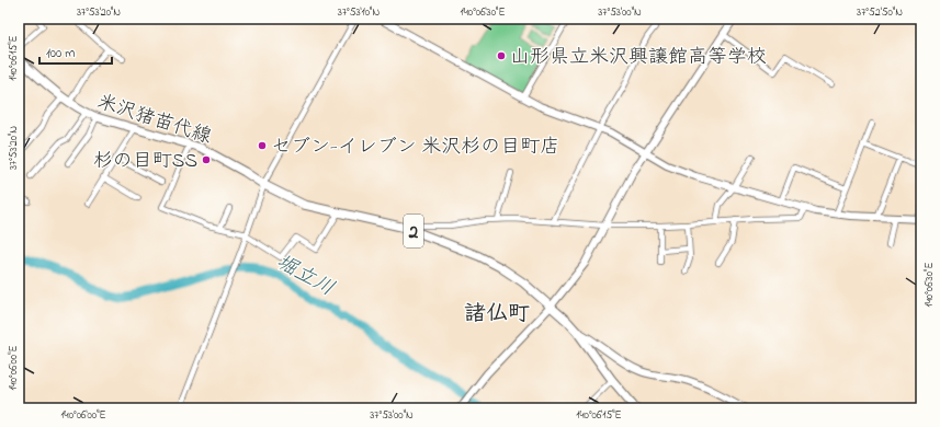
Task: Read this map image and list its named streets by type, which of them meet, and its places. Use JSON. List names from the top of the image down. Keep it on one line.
{"streets":{"main road":["米沢猪苗代線","2"]},"districts":["諸仏町"],"water":["堀立川"],"places":["山形県立米沢興譲館高等学校","セブン-イレブン 米沢杉の目町店","杉の目町SS"],"scale_bar":"100 m","coordinates":["37°53'20\"N","37°53'10\"N","140°06'30\"E","37°53'00\"N","37°52'50\"N","140°06'15\"E","140°06'00\"E"]}
